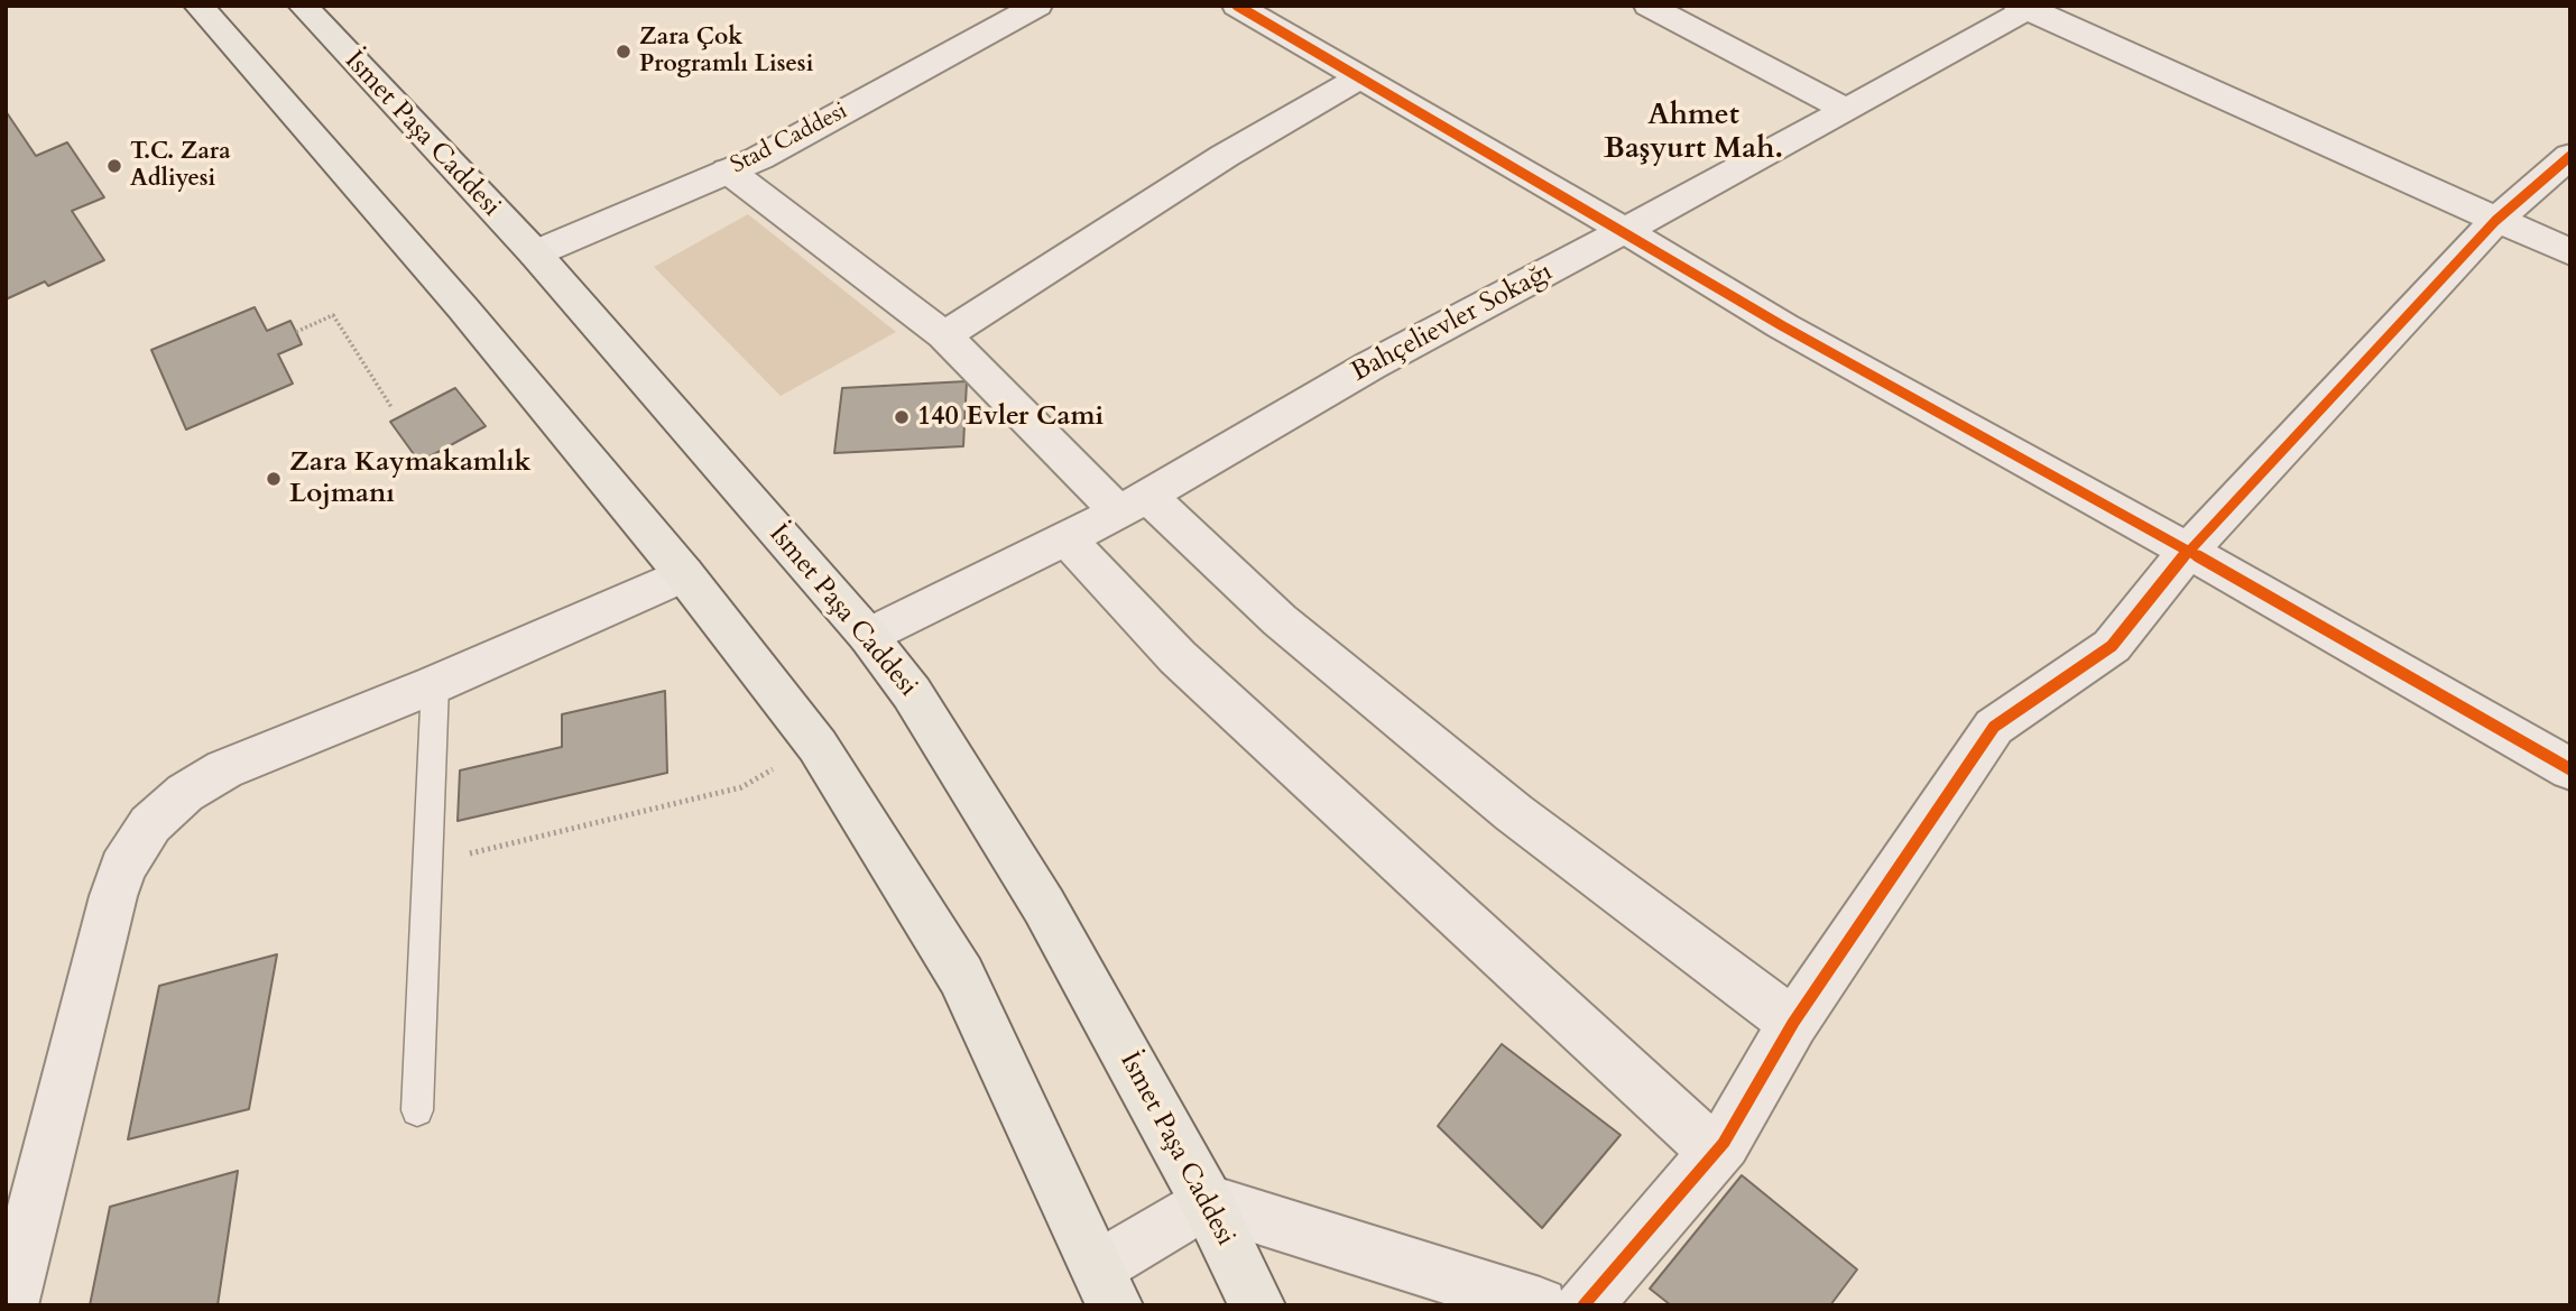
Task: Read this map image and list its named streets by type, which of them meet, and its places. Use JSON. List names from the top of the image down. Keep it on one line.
{"streets":{"highway":["İsmet Paşa Caddesi"],"street":["Stad Caddesi","Bahçelievler Sokağı"]},"crossings":[["İsmet Paşa Caddesi","Stad Caddesi"],["İsmet Paşa Caddesi","Bahçelievler Sokağı"]],"districts":["Ahmet Başyurt Mah."],"places":["Zara Çok Programlı Lisesi","T.C. Zara Adliyesi","140 Evler Cami","Zara Kaymakamlık Lojmanı"]}
